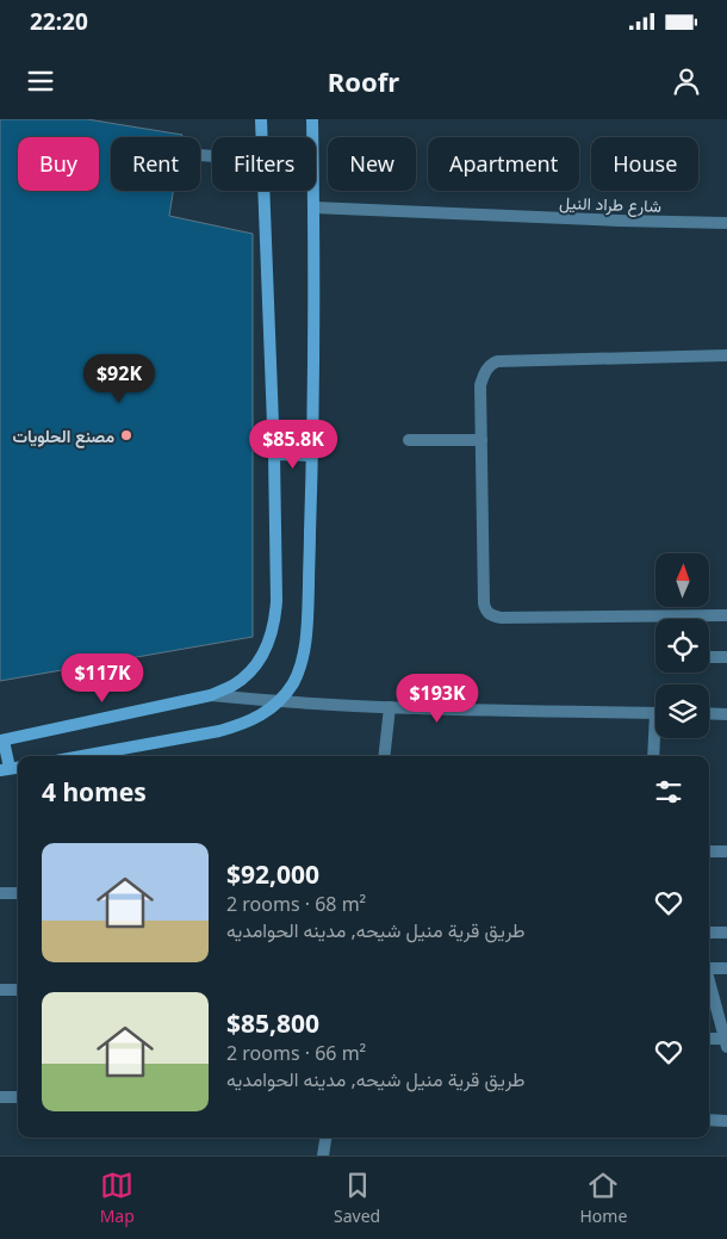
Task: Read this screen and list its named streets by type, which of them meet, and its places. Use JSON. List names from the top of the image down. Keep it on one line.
{"streets":{"street":["شارع طراد النيل"]},"places":["مصنع الحلويات"],"north":"top","page":{"status":"22:20","header":"Roofr","chip":["Buy","Rent","Filters","New","Apartment","House"],"price":["$92K","$85.8K","$117K","$193K"],"heading":"4 homes","list":[{"name":"$92,000","note":"2 rooms · 68 m² · طريق قرية منيل شيحه, مدينه الحوامديه"},{"name":"$85,800","note":"2 rooms · 66 m² · طريق قرية منيل شيحه, مدينه الحوامديه"}],"tabs":["Map","Saved","Home"]}}
